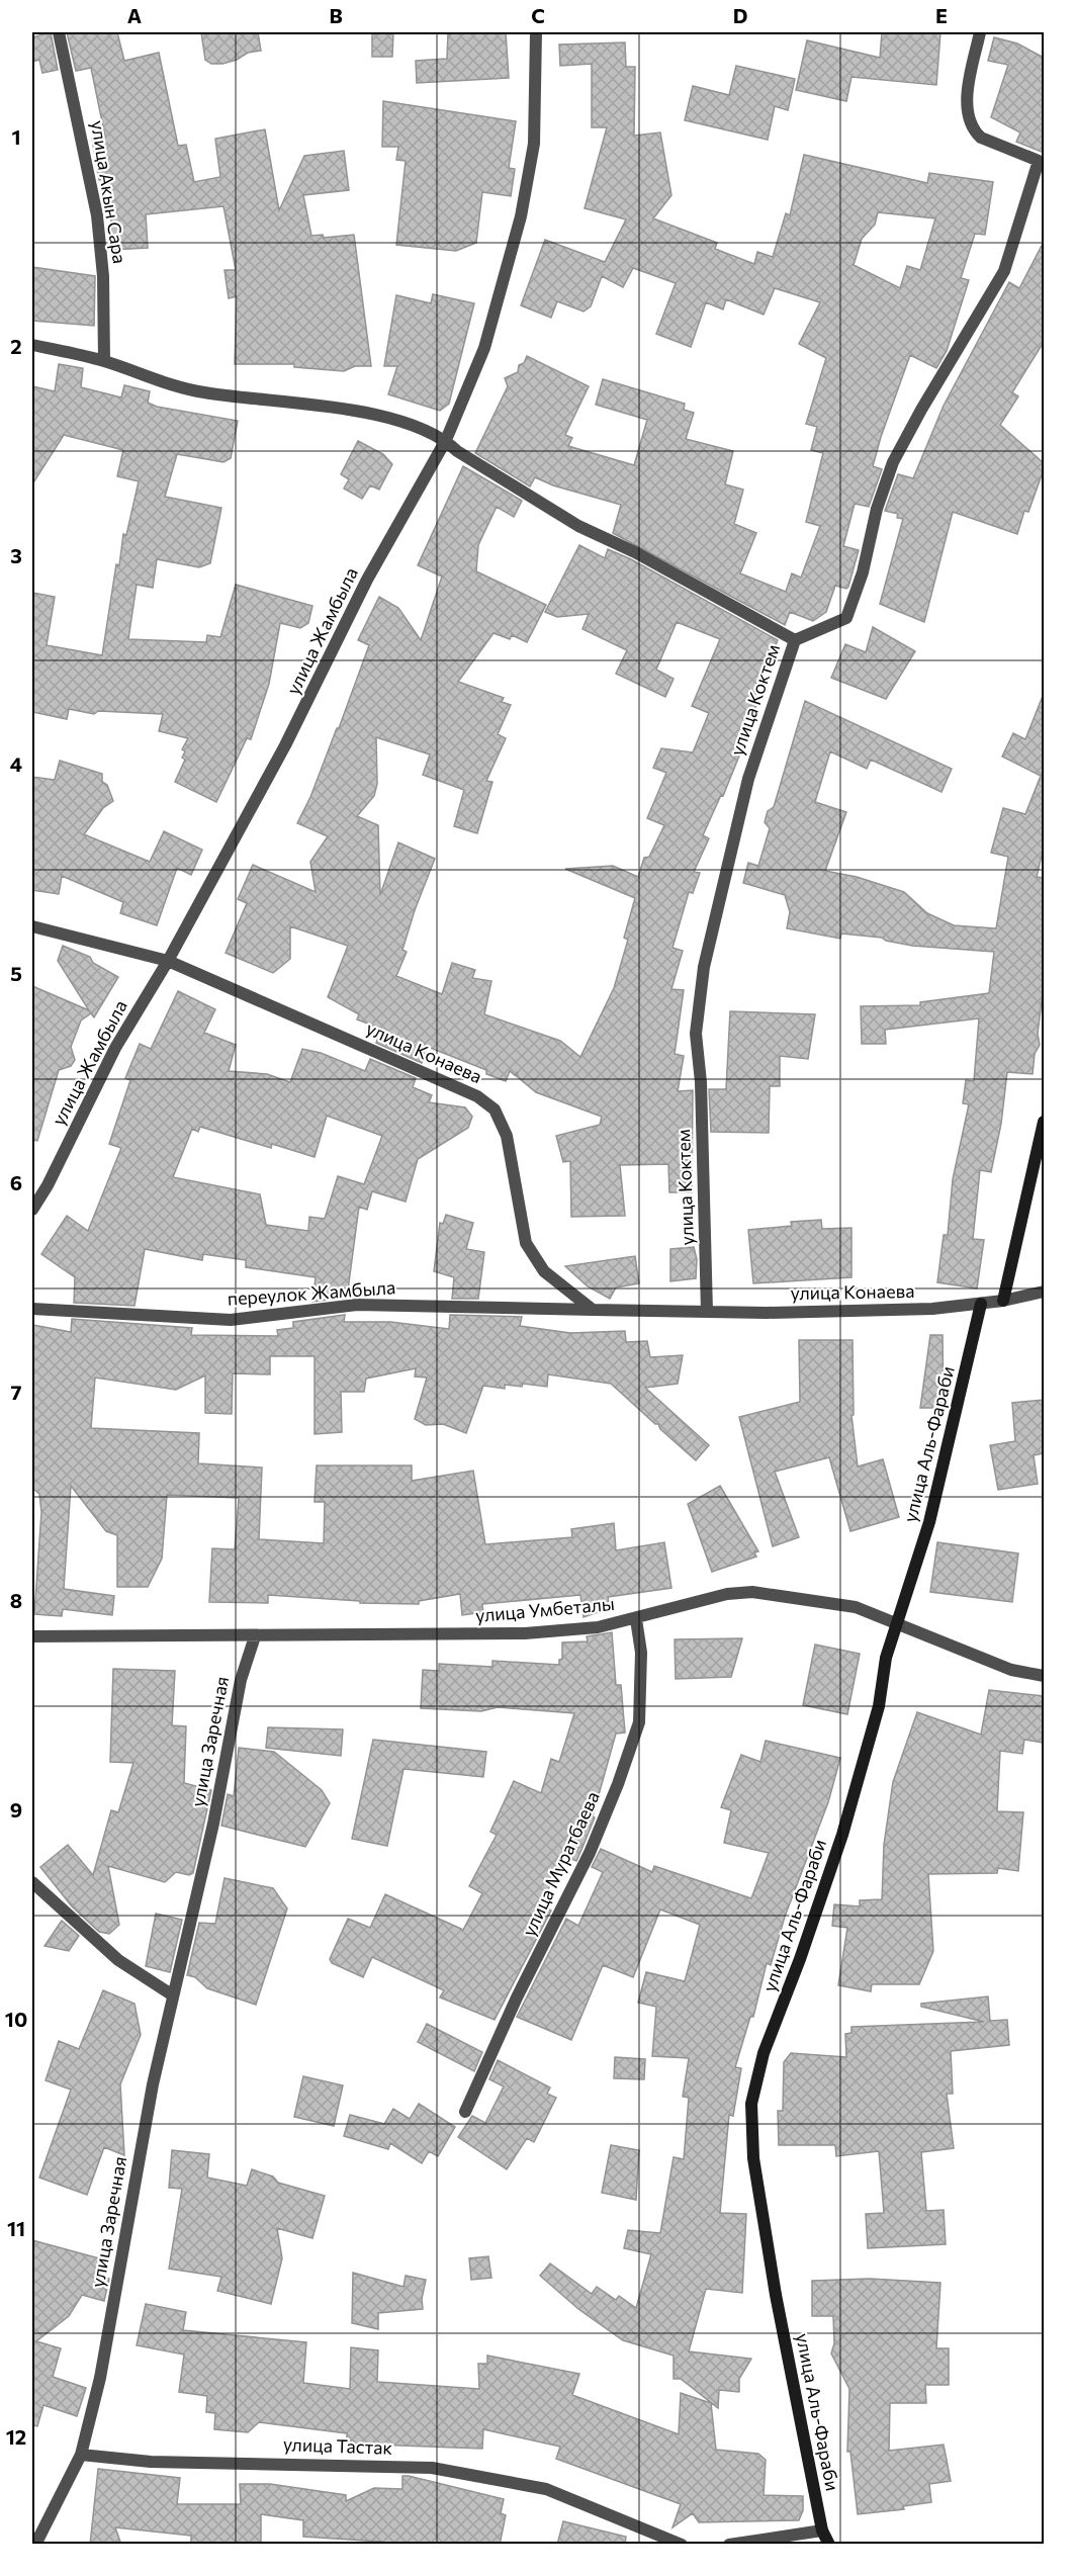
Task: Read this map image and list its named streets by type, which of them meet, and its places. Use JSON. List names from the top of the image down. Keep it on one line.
{"streets":{"street":["улица Акын Сара","улица Жамбыла","улица Коктем","улица Конаева","переулок Жамбыла","улица Аль-Фараби","улица Умбеталы","улица Заречная","улица Муратбаева","улица Тастак"]},"crossings":[["улица Жамбыла","улица Конаева"],["улица Коктем","улица Конаева"],["улица Конаева","переулок Жамбыла"],["улица Конаева","улица Аль-Фараби"],["улица Аль-Фараби","улица Умбеталы"],["улица Умбеталы","улица Заречная"],["улица Умбеталы","улица Муратбаева"],["улица Заречная","улица Тастак"]],"grid":{"columns":["A","B","C","D","E"],"rows":["1","2","3","4","5","6","7","8","9","10","11","12"]}}
